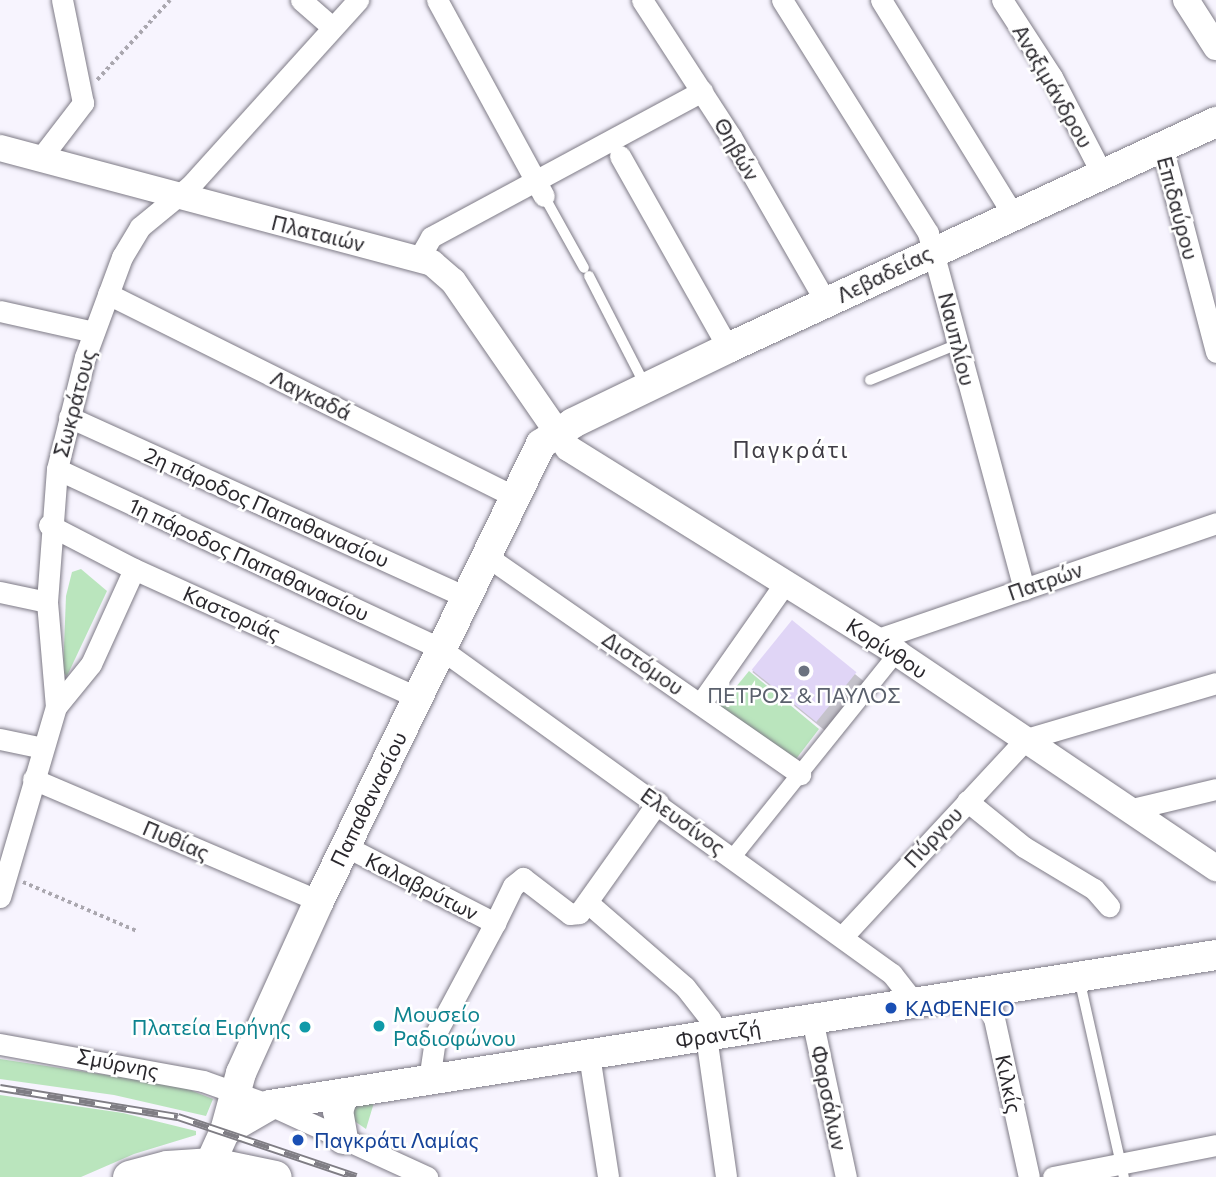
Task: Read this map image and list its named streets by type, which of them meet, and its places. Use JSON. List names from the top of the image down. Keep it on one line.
{"streets":{"main road":["Λεβαδείας","Παπαθανασίου","Φραντζή"],"street":["Αναξιμάνδρου","Θηβών","Επιδαύρου","Πλαταιών","Ναυπλίου","Λαγκαδά","Σωκράτους","2η πάροδος Παπαθανασίου","1η πάροδος Παπαθανασίου","Πατρών","Καστοριάς","Κορίνθου","Διστόμου","Ελευσίνος","Πύργου","Πυθίας","Καλαβρύτων","Σμύρνης","Κιλκίς","Φαρσάλων"]},"crossings":[["Αναξιμάνδρου","Λεβαδείας"],["Θηβών","Λεβαδείας"],["Επιδαύρου","Λεβαδείας"],["Πλαταιών","Λεβαδείας"],["Πλαταιών","Σωκράτους"],["Πλαταιών","Κορίνθου"],["Πλαταιών","Παπαθανασίου"],["Λεβαδείας","Ναυπλίου"],["Λεβαδείας","Κορίνθου"],["Λεβαδείας","Παπαθανασίου"],["Ναυπλίου","Πατρών"],["Λαγκαδά","Σωκράτους"],["Λαγκαδά","Παπαθανασίου"],["Σωκράτους","2η πάροδος Παπαθανασίου"],["Σωκράτους","1η πάροδος Παπαθανασίου"],["Σωκράτους","Καστοριάς"],["Σωκράτους","Πυθίας"],["2η πάροδος Παπαθανασίου","Παπαθανασίου"],["1η πάροδος Παπαθανασίου","Παπαθανασίου"],["1η πάροδος Παπαθανασίου","Ελευσίνος"],["Πατρών","Κορίνθου"],["Καστοριάς","Παπαθανασίου"],["Κορίνθου","Παπαθανασίου"],["Κορίνθου","Πύργου"],["Διστόμου","Παπαθανασίου"],["Παπαθανασίου","Ελευσίνος"],["Παπαθανασίου","Πυθίας"],["Παπαθανασίου","Καλαβρύτων"],["Παπαθανασίου","Φραντζή"],["Παπαθανασίου","Σμύρνης"],["Ελευσίνος","Πύργου"],["Ελευσίνος","Φραντζή"],["Καλαβρύτων","Φραντζή"],["Φραντζή","Σμύρνης"],["Φραντζή","Κιλκίς"],["Φραντζή","Φαρσάλων"]],"districts":["Παγκράτι"],"places":["ΠΕΤΡΟΣ & ΠΑΥΛΟΣ","ΚΑΦΕΝΕΙΟ","Μουσείο Ραδιοφώνου","Πλατεία Ειρήνης","Παγκράτι Λαμίας"]}
